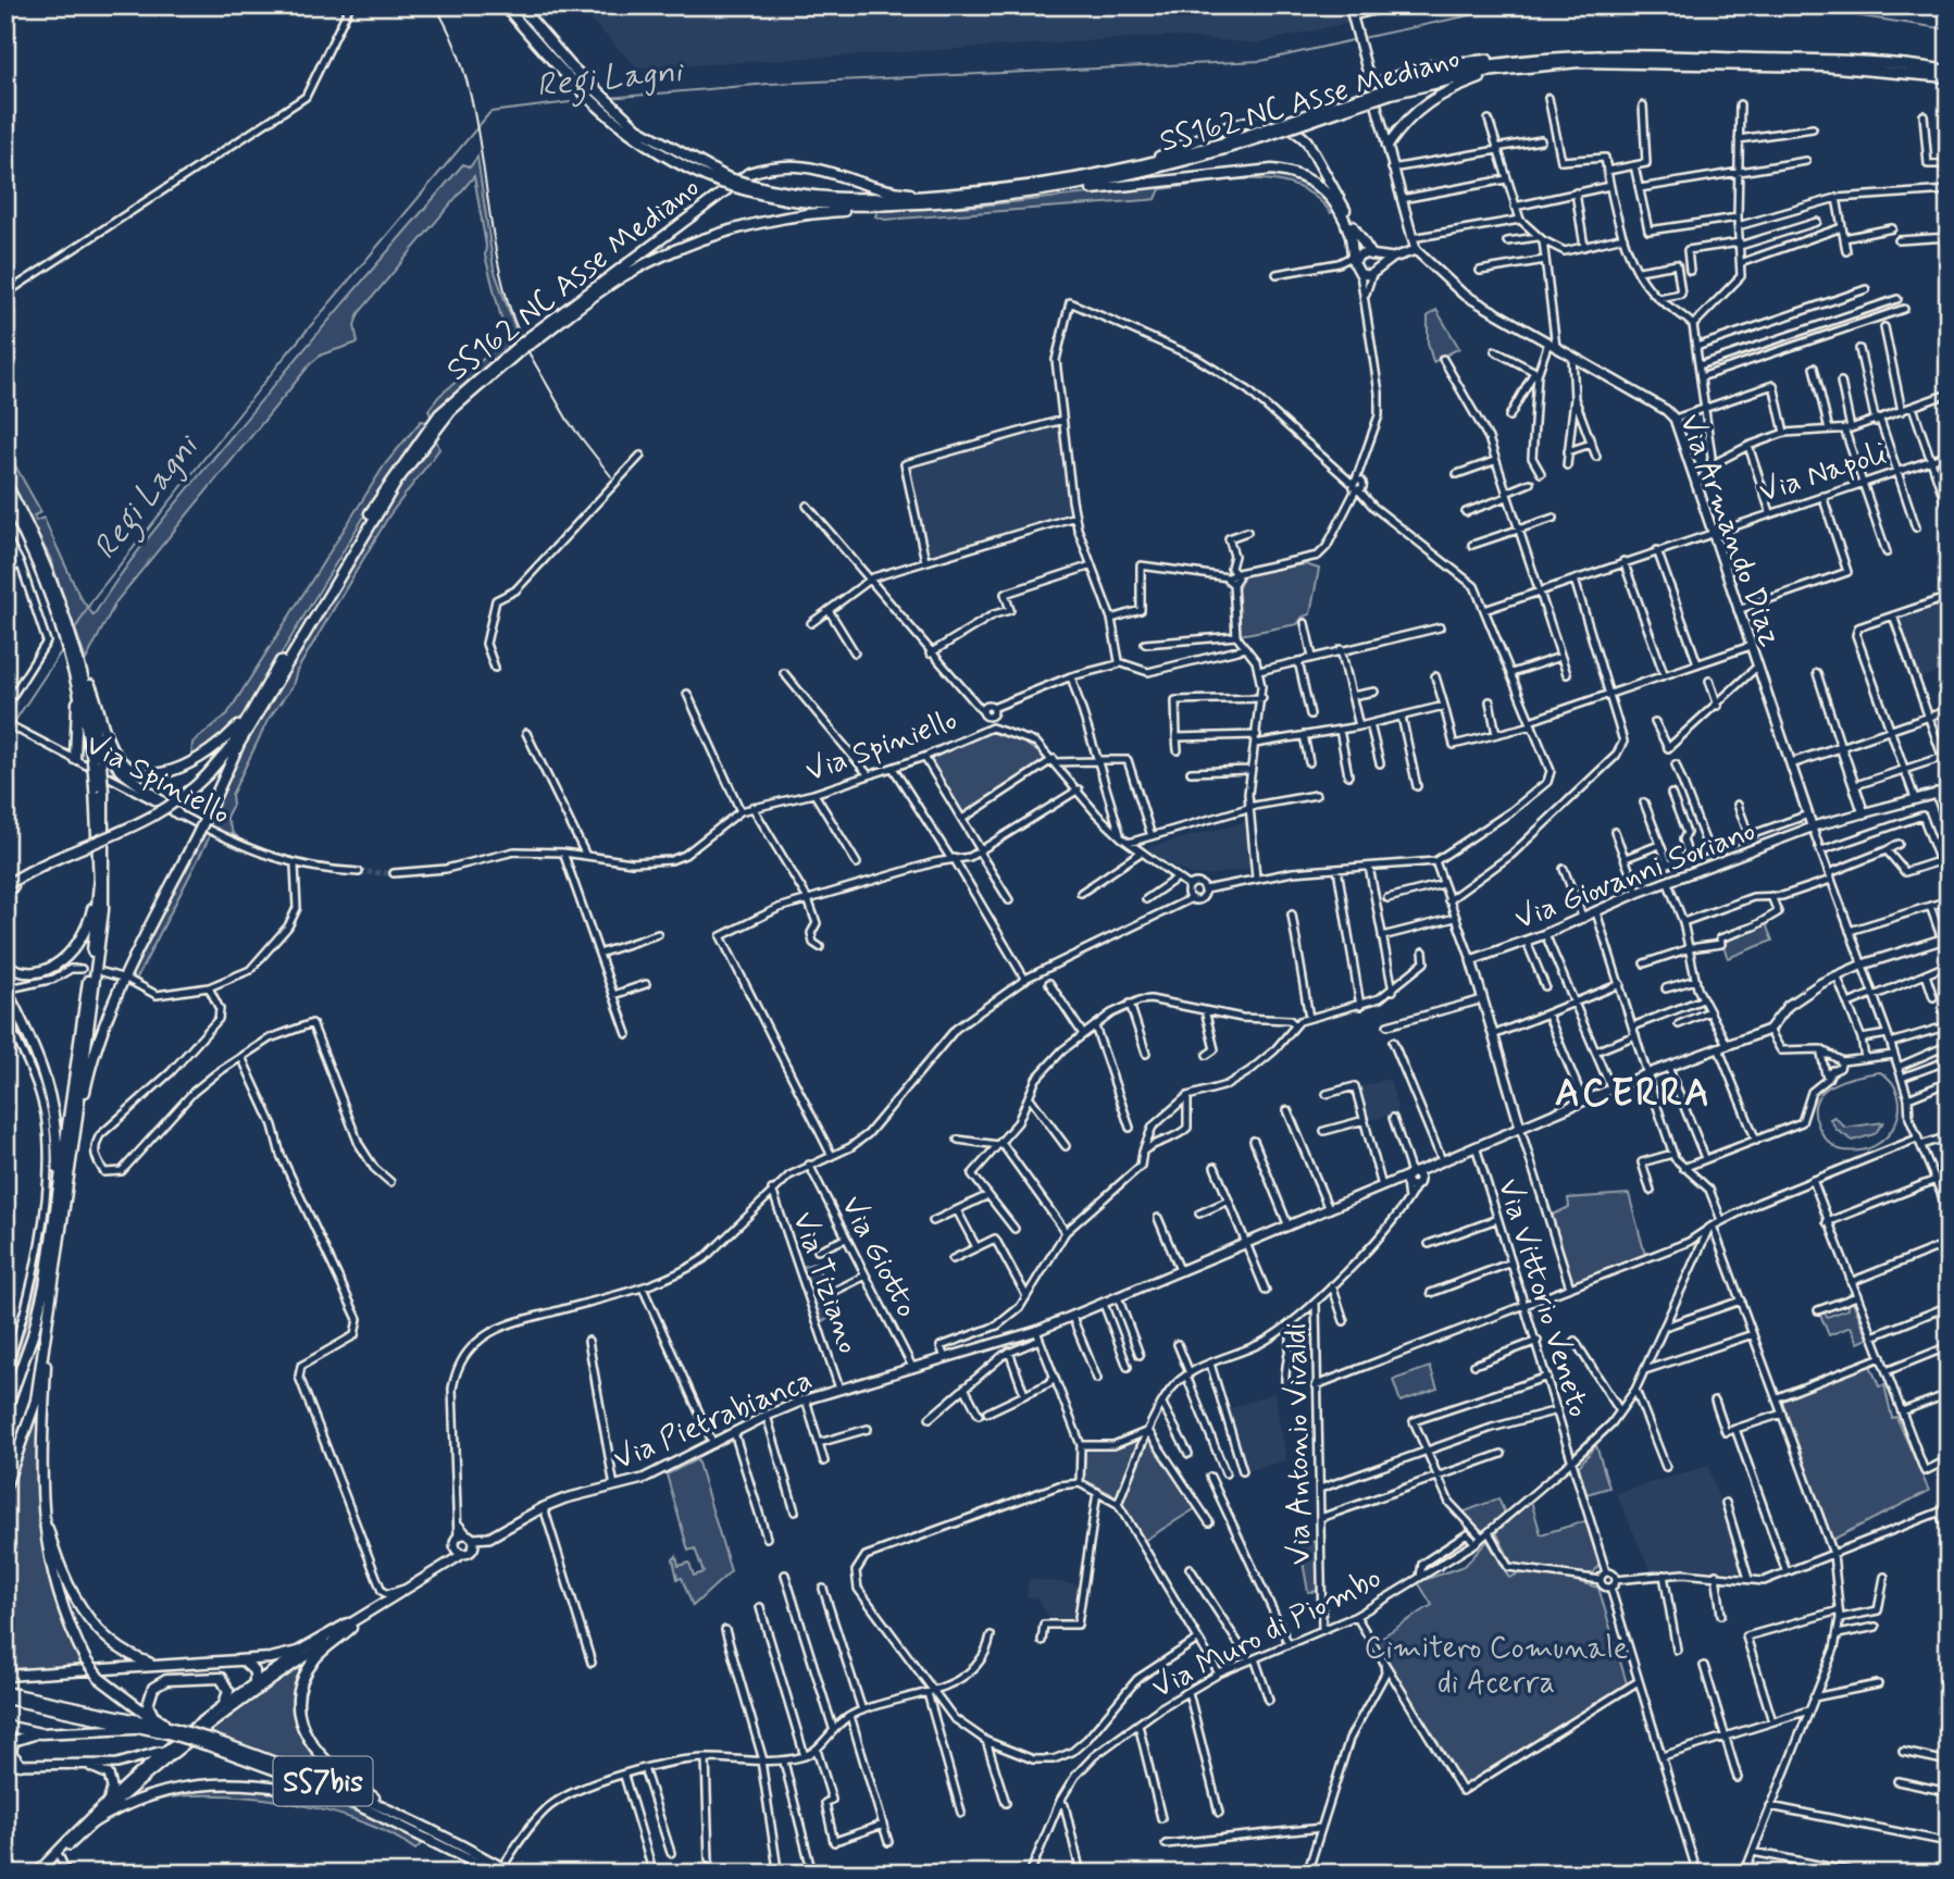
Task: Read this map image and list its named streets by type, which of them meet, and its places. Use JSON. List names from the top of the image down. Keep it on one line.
{"streets":{"highway":["SS162 NC Asse Mediano","SS7bis"],"main road":["Via Armando Diaz","Via Giovanni Soriano","Via Pietrabianca"],"street":["Via Napoli","Via Spiniello","Via Giotto","Via Tiziano","Via Vittorio Veneto","Via Antonio Vivaldi","Via Muro di Piombo"]},"crossings":[["Via Napoli","Via Armando Diaz"],["Via Armando Diaz","Via Giovanni Soriano"],["Via Spiniello","Via Giotto"],["Via Spiniello","Via Tiziano"],["Via Spiniello","Via Pietrabianca"],["Via Giotto","Via Pietrabianca"],["Via Tiziano","Via Pietrabianca"],["Via Vittorio Veneto","Via Muro di Piombo"],["Via Antonio Vivaldi","Via Muro di Piombo"]],"districts":["ACERRA"],"water":["Regi Lagni"],"parks":["Cimitero Comunale di Acerra"]}
